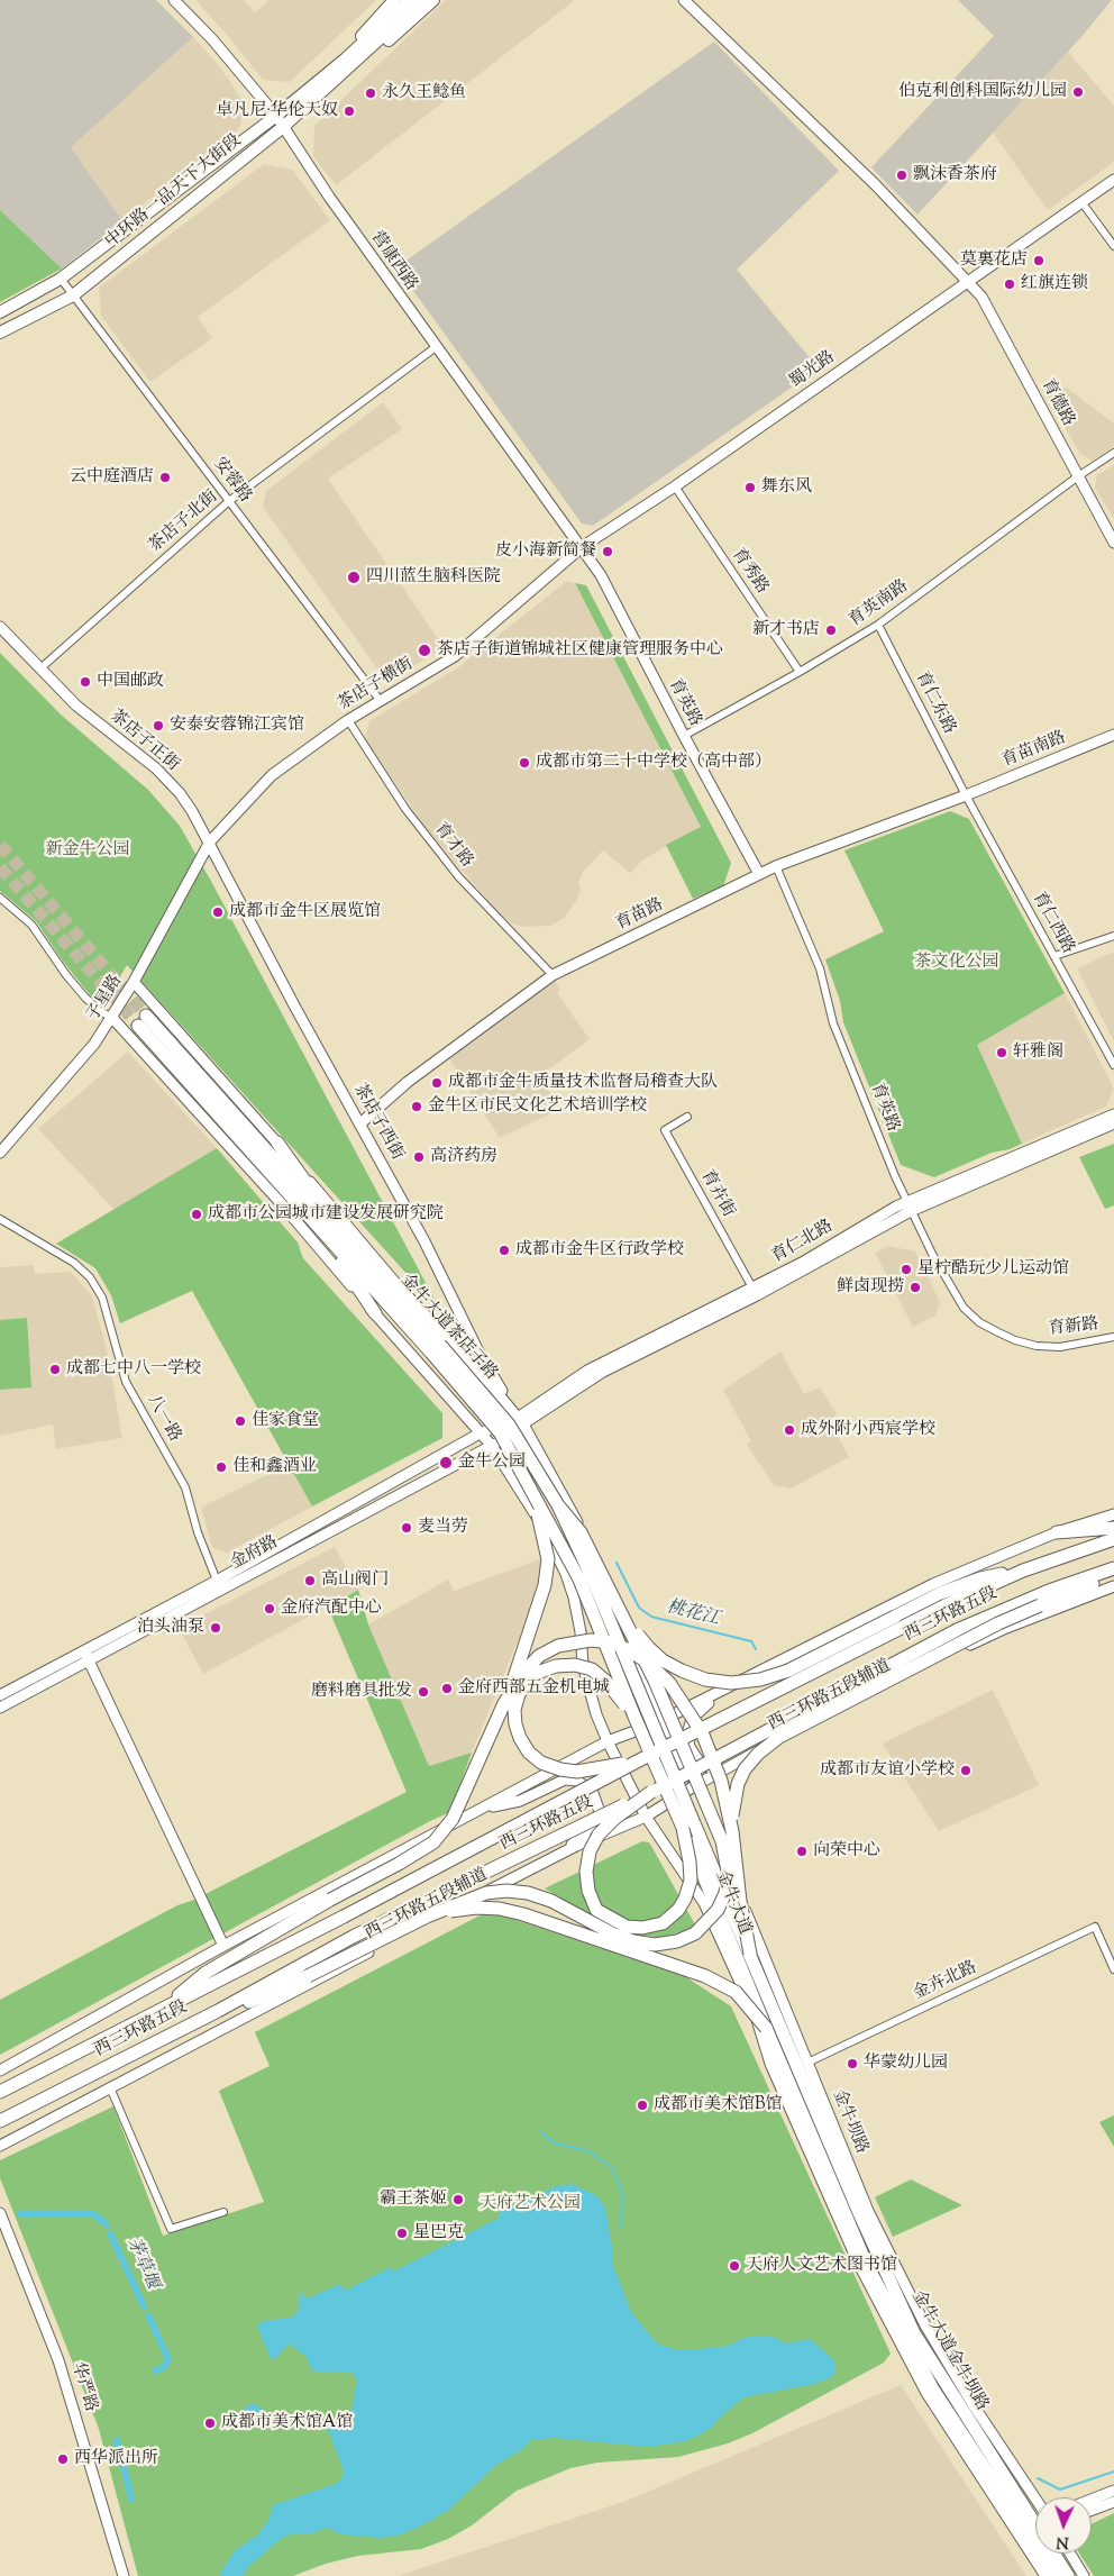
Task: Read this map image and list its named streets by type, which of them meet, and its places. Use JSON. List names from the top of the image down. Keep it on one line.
{"streets":{"highway":["金牛大道茶店子路","西三环路五段","金牛大道","金牛大道金牛坝路"],"main road":["中环路一品天下大街段","营康西路","蜀光路","育德路","茶店子横街","育英路","茶店子正街","育苗南路","育苗路","子星路","茶店子西街","育仁北路","金府路","西三环路五段辅道","金牛坝路","华严路"],"street":["安蓉路","茶店子北街","育秀路","育英南路","育仁东路","育才路","育仁西路","育卉街","育新路","八一路","金卉北路"]},"crossings":[["中环路一品天下大街段","营康西路"],["中环路一品天下大街段","安蓉路"],["营康西路","茶店子北街"],["营康西路","茶店子横街"],["营康西路","育英路"],["蜀光路","育德路"],["蜀光路","育秀路"],["蜀光路","茶店子横街"],["育德路","育英南路"],["安蓉路","茶店子北街"],["安蓉路","茶店子横街"],["茶店子北街","茶店子正街"],["育秀路","育英南路"],["育秀路","茶店子横街"],["育英南路","育英路"],["育英南路","育仁东路"],["茶店子横街","育英路"],["茶店子横街","茶店子正街"],["茶店子横街","育才路"],["茶店子横街","子星路"],["茶店子横街","茶店子西街"],["育英路","育苗路"],["育英路","育仁北路"],["育英路","育新路"],["育仁东路","育苗南路"],["育仁东路","育苗路"],["育仁东路","育仁西路"],["茶店子正街","子星路"],["茶店子正街","茶店子西街"],["育苗南路","育苗路"],["育苗南路","育仁西路"],["育才路","育苗路"],["育苗路","育仁西路"],["育苗路","茶店子西街"],["子星路","茶店子西街"],["茶店子西街","育仁北路"],["茶店子西街","金府路"],["茶店子西街","金牛坝路"],["育卉街","育仁北路"],["育仁北路","育新路"],["育仁北路","金府路"],["育仁北路","金牛坝路"],["金牛大道茶店子路","金牛大道"],["八一路","金府路"],["金府路","金牛坝路"],["西三环路五段辅道","金牛坝路"],["金牛大道","金牛大道金牛坝路"],["金卉北路","金牛坝路"]],"water":["桃花江","茅草堰"],"parks":["新金牛公园","茶文化公园","天府艺术公园"],"places":["伯克利创科国际幼儿园","永久王鲶鱼","卓凡尼·华伦天奴","飘沫香茶府","莫裏花店","红旗连锁","云中庭酒店","舞东风","皮小海新简餐","四川蓝生脑科医院","新才书店","茶店子街道锦城社区健康管理服务中心","中国邮政","安泰安蓉锦江宾馆","成都市第二十中学校（高中部）","成都市金牛区展览馆","轩雅阁","成都市金牛质量技术监督局稽查大队","金牛区市民文化艺术培训学校","高济药房","成都市公园城市建设发展研究院","成都市金牛区行政学校","星柠酷玩少儿运动馆","鲜卤现捞","成都七中八一学校","佳家食堂","成外附小西宸学校","金牛公园","佳和鑫酒业","麦当劳","高山阀门","金府汽配中心","泊头油泵","金府西部五金机电城","磨料磨具批发","成都市友谊小学校","向荣中心","华蒙幼儿园","成都市美术馆B馆","霸王茶姬","星巴克","天府人文艺术图书馆","成都市美术馆A馆","西华派出所"],"north":"bottom"}
